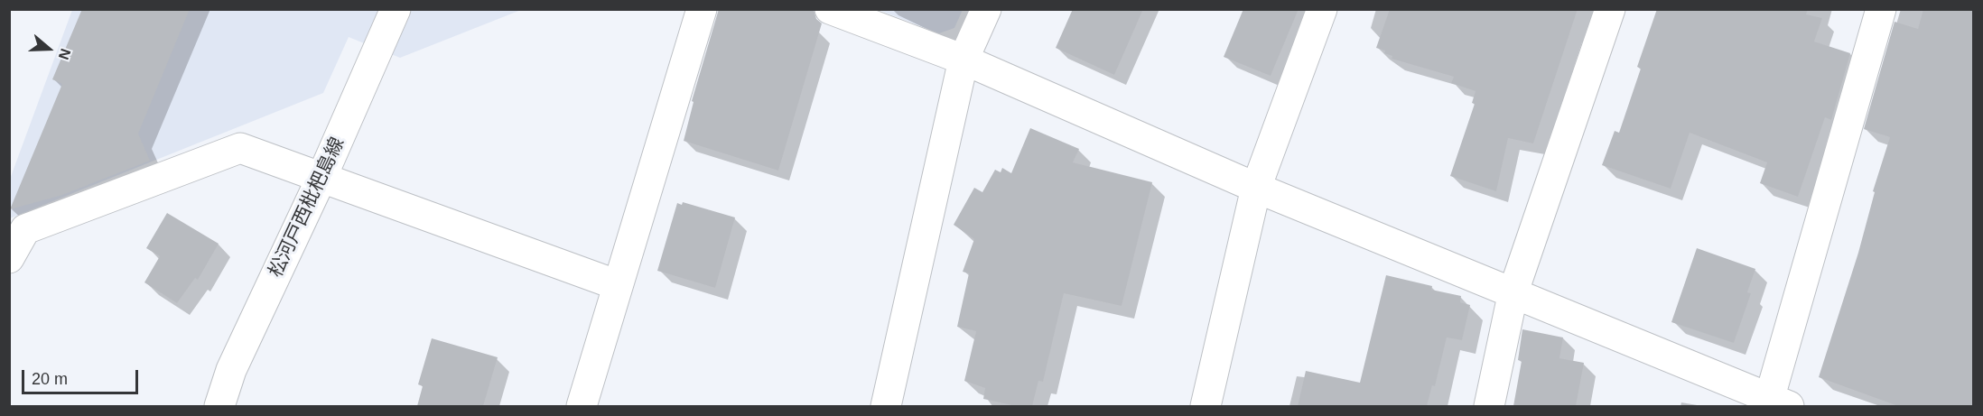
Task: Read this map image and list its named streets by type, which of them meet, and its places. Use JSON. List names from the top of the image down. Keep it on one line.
{"streets":{"street":["松河戸西枇杷島線"]},"scale_bar":"20 m","north":"right"}
